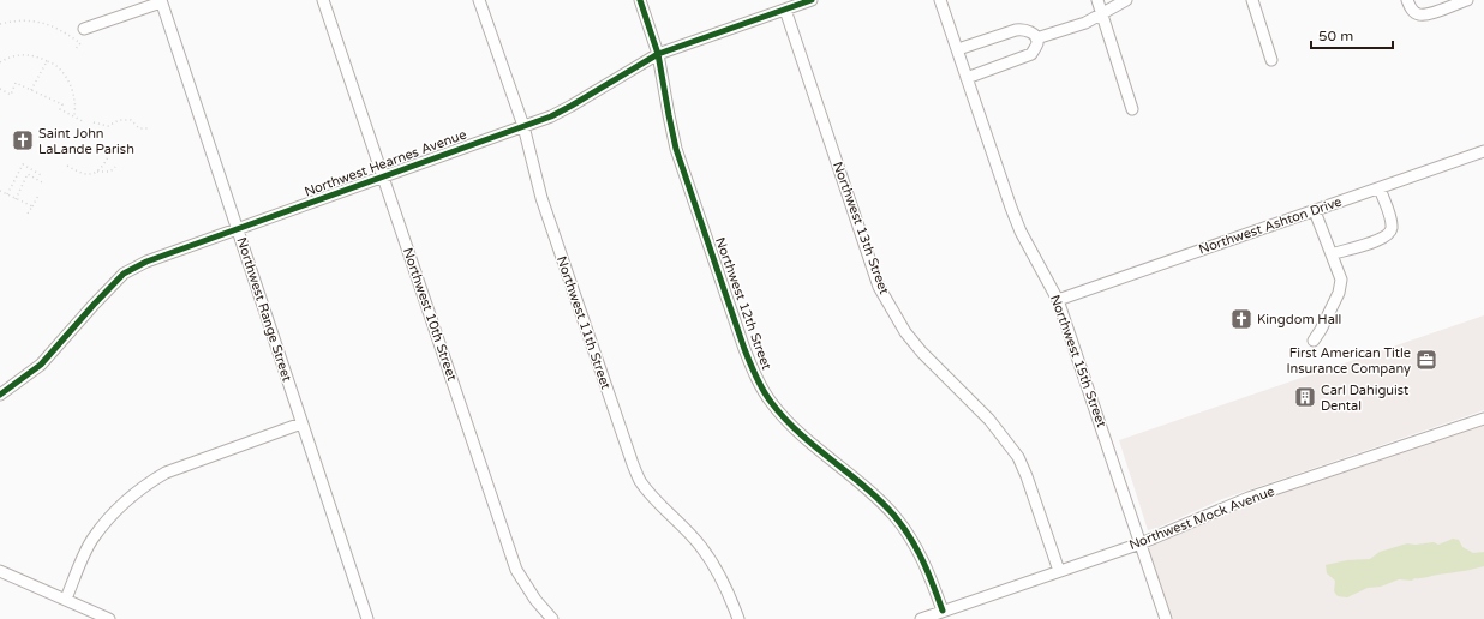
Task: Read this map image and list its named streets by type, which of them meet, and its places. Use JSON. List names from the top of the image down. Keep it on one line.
{"streets":{"street":["Northwest Hearnes Avenue","Northwest Ashton Drive","Northwest 13th Street","Northwest 12th Street","Northwest Range Street","Northwest 10th Street","Northwest 11th Street","Northwest 15th Street","Northwest Mock Avenue"]},"crossings":[["Northwest Hearnes Avenue","Northwest 13th Street"],["Northwest Hearnes Avenue","Northwest 12th Street"],["Northwest Hearnes Avenue","Northwest Range Street"],["Northwest Hearnes Avenue","Northwest 10th Street"],["Northwest Hearnes Avenue","Northwest 11th Street"],["Northwest Ashton Drive","Northwest 15th Street"],["Northwest 13th Street","Northwest Mock Avenue"],["Northwest 12th Street","Northwest Mock Avenue"],["Northwest 15th Street","Northwest Mock Avenue"]],"places":{"church":["Saint John LaLande Parish","Kingdom Hall"],"office":["First American Title Insurance Company"],"building":["Carl Dahiguist Dental"]},"scale_bar":"50 m"}
